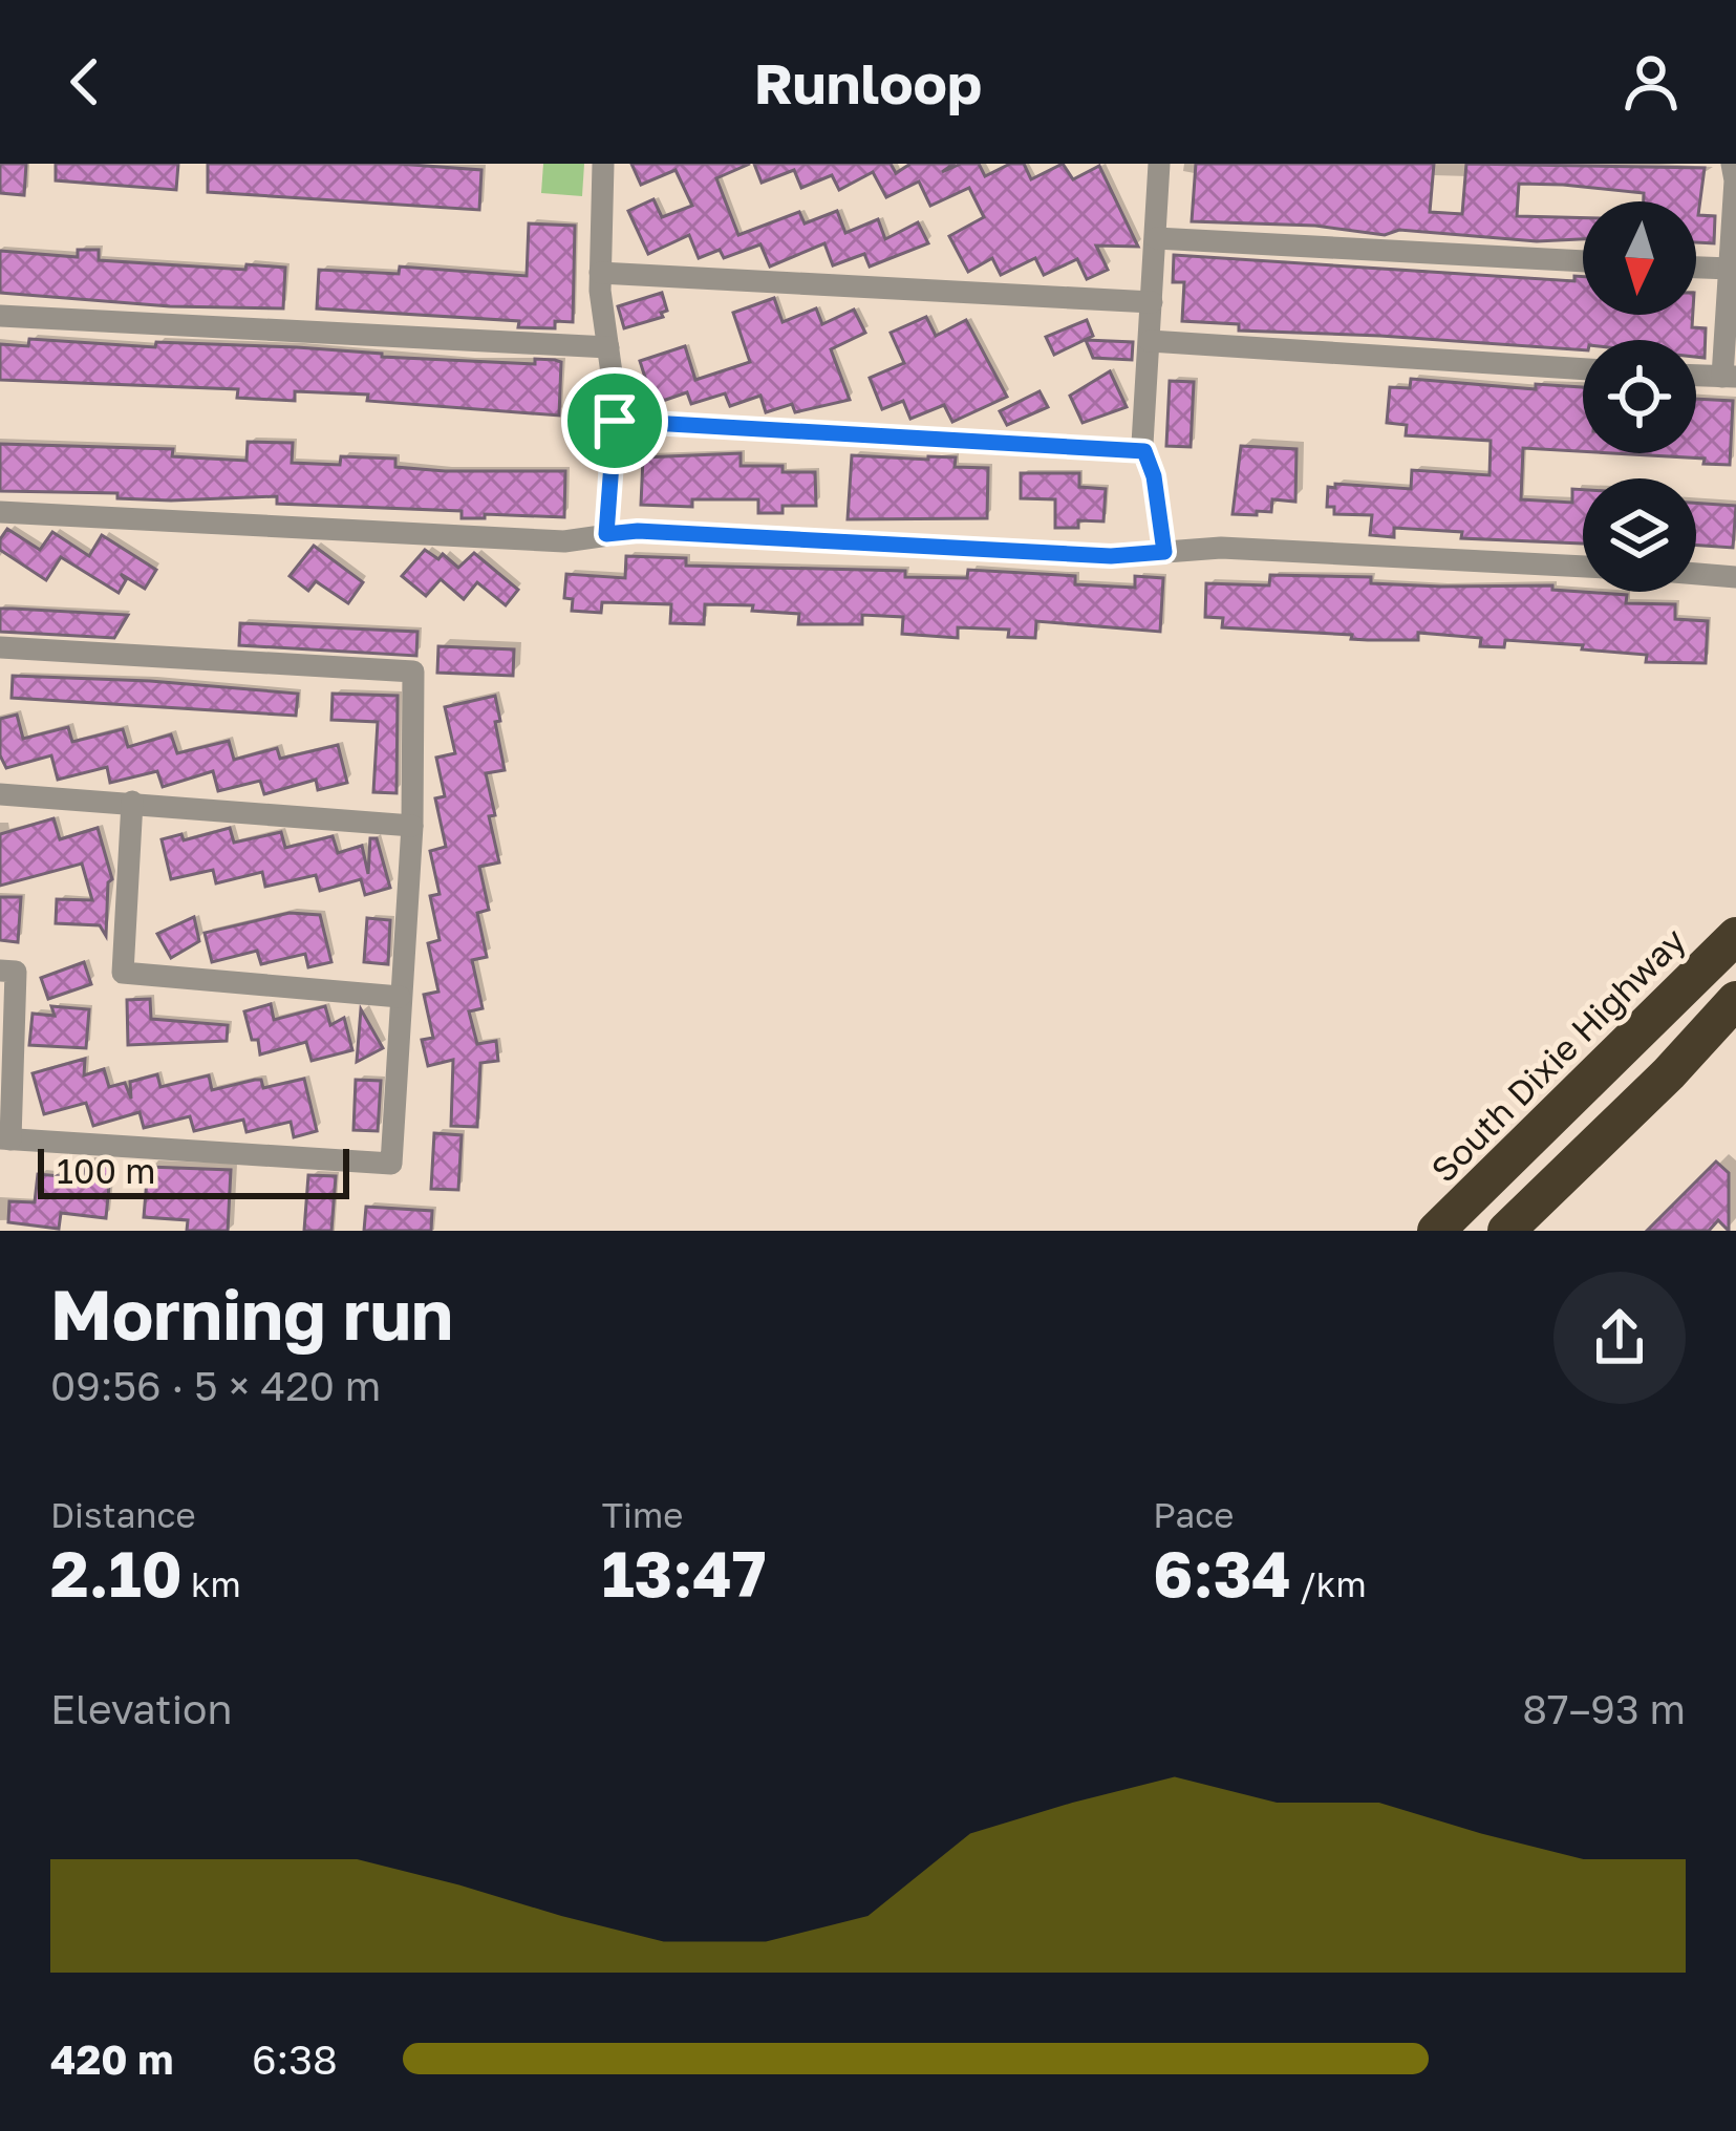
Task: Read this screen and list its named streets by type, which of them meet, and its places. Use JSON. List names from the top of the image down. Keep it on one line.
{"streets":{"highway":["South Dixie Highway"]},"scale_bar":"100 m","north":"bottom","page":{"header":"Runloop","scale":"100 m","heading":["Morning run","09:56 · 5 × 420 m"],"stats":[["Distance","2.10 km"],["Time","13:47"],["Pace","6:34 /km"]],"chart":["Elevation","87–93 m"],"list":[{"name":"420 m","note":"6:38"}]}}
